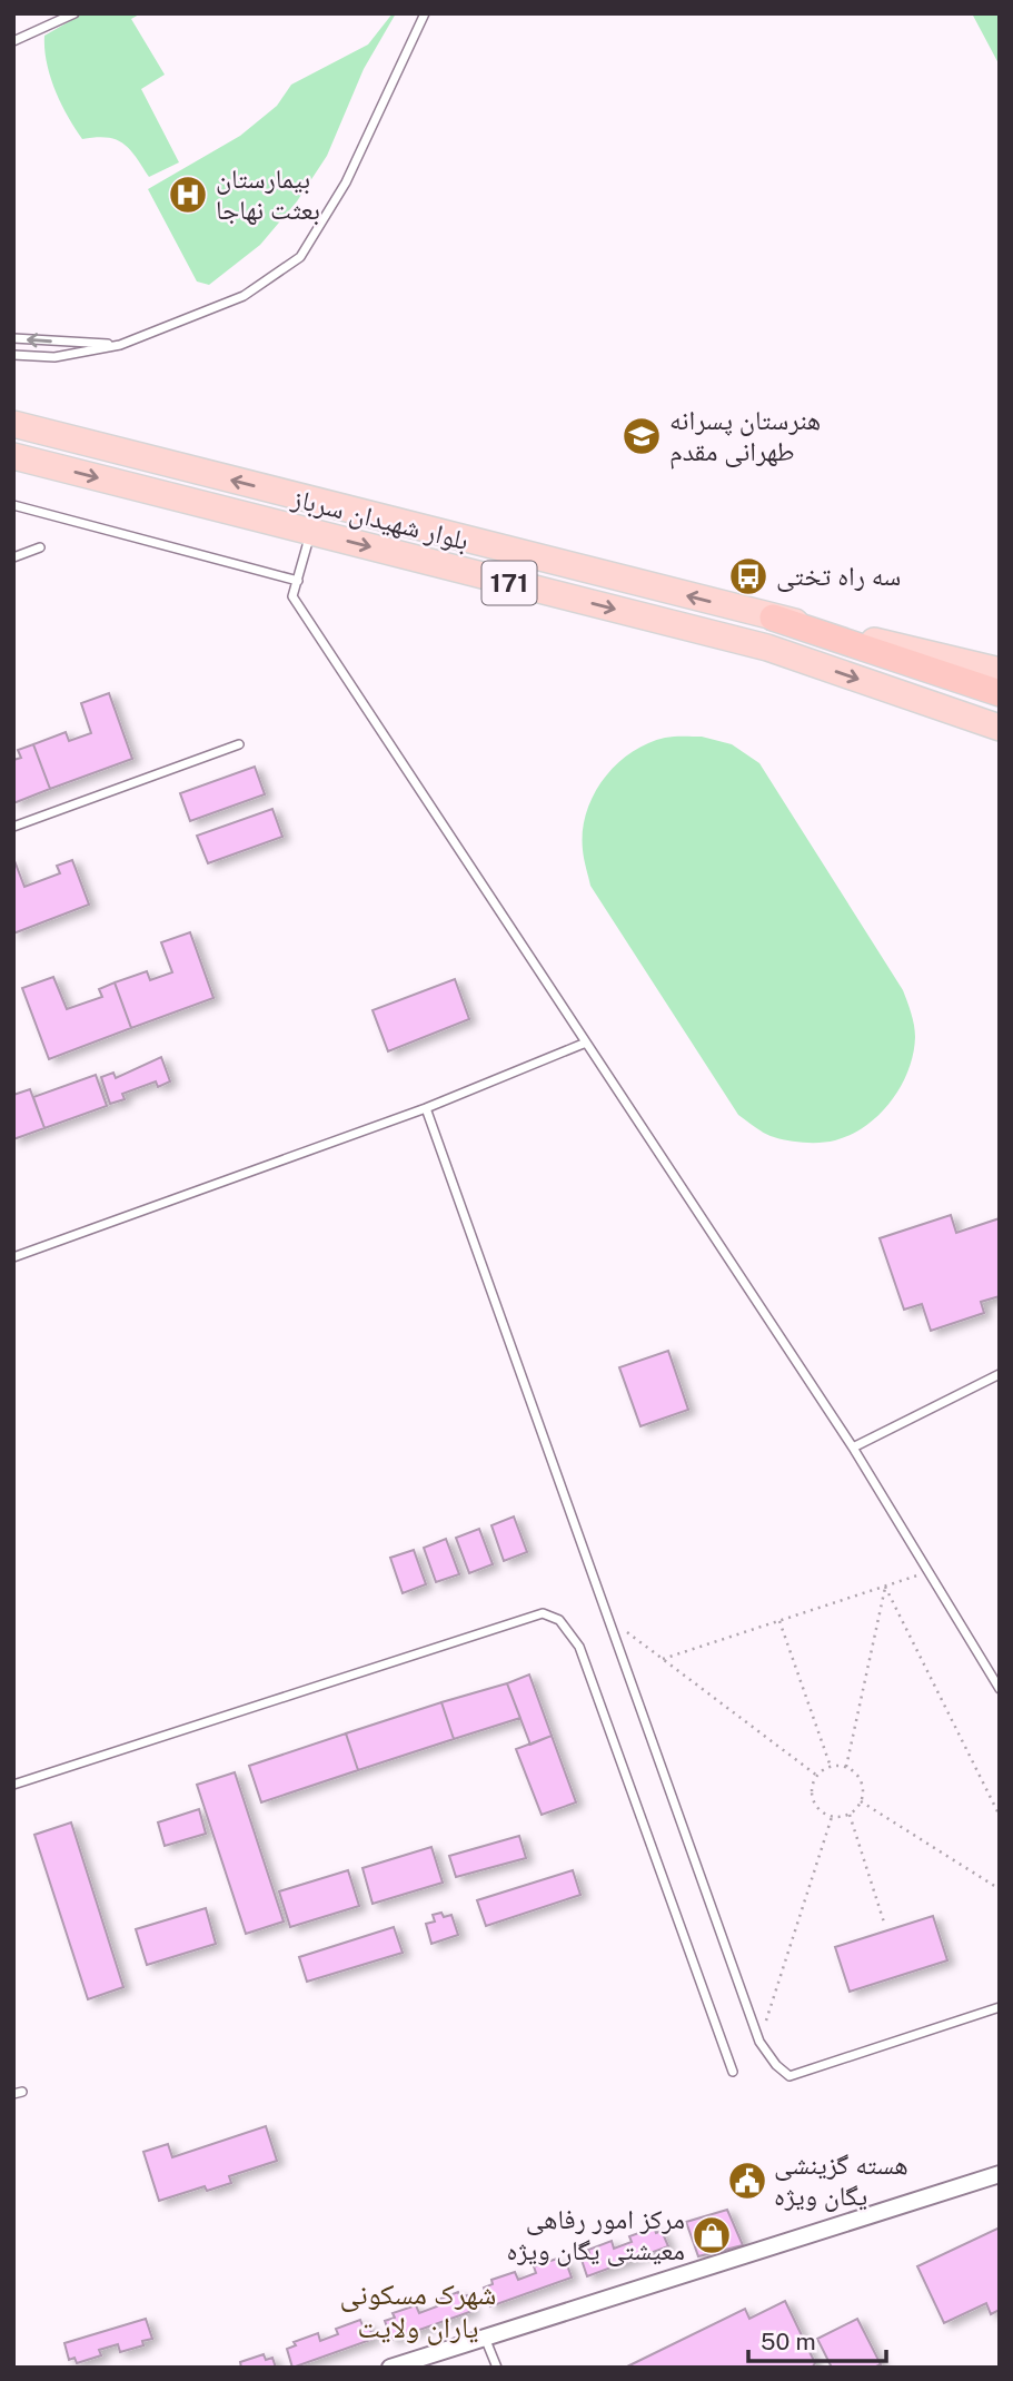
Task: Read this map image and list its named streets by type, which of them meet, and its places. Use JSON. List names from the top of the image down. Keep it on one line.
{"streets":{"main road":["بلوار شهیدان سرباز","171"]},"districts":["شهرک مسکونی یاران ولایت"],"places":{"hospital":["بیمارستان بعثت نهاجا"],"school or university":["هنرستان پسرانه طهرانی مقدم"],"bus stop":["سه راه تختی"],"public building":["هسته گزینشی یگان ویژه"],"shop":["مرکز امور رفاهی معیشتی یگان ویژه"]},"scale_bar":"50 m"}
